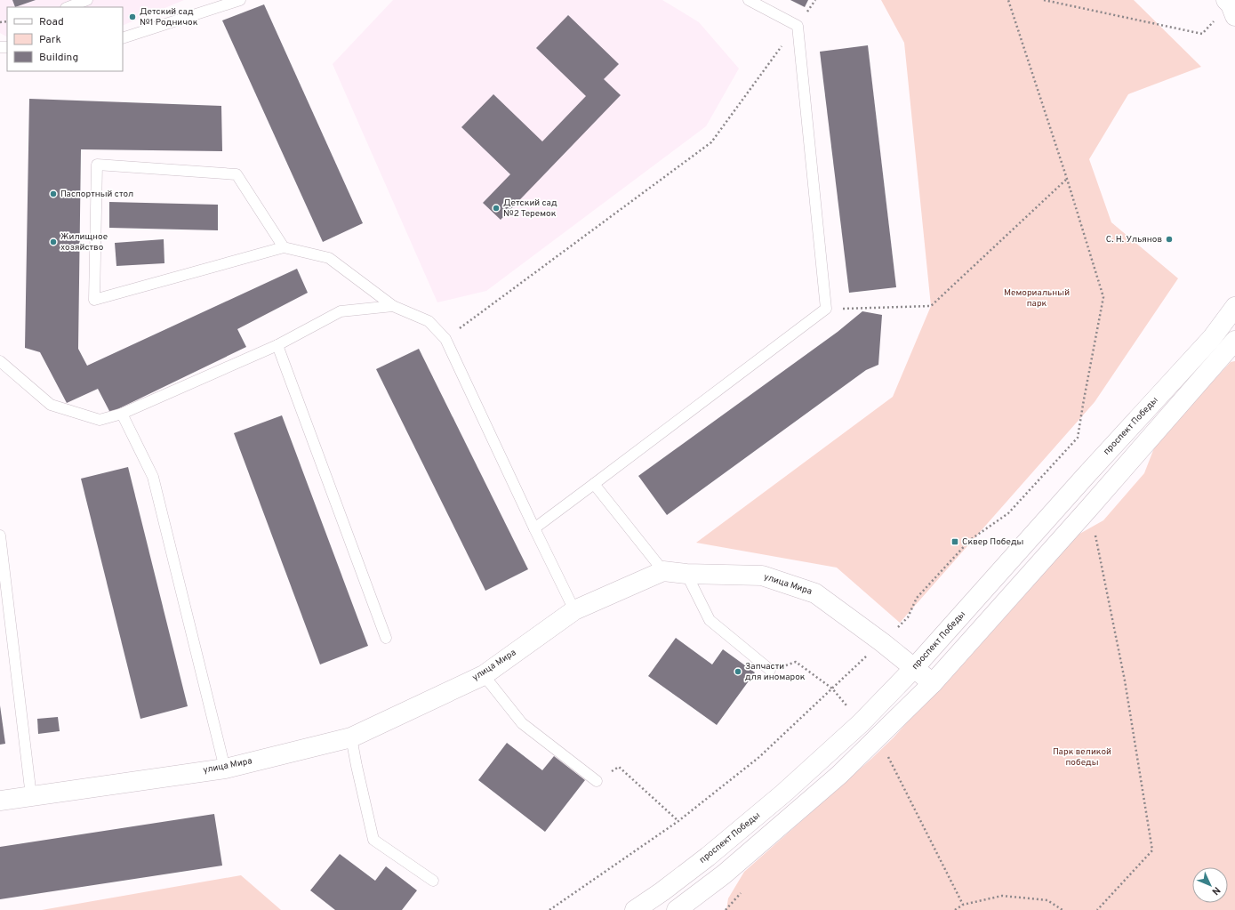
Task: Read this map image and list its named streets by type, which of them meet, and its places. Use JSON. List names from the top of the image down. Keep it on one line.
{"streets":{"main road":["проспект Победы","улица Мира"]},"crossings":[["проспект Победы","улица Мира"]],"parks":["Мемориальный парк","Парк великой победы"],"places":{"other":["Детский сад №1 Родничок","Паспортный стол","Детский сад №2 Теремок","С. Н. Ульянов","Жилищное хозяйство","Запчасти для иномарок"],"transit":["Сквер Победы"]},"legend":["Road","Park","Building"],"north":"bottom right"}
